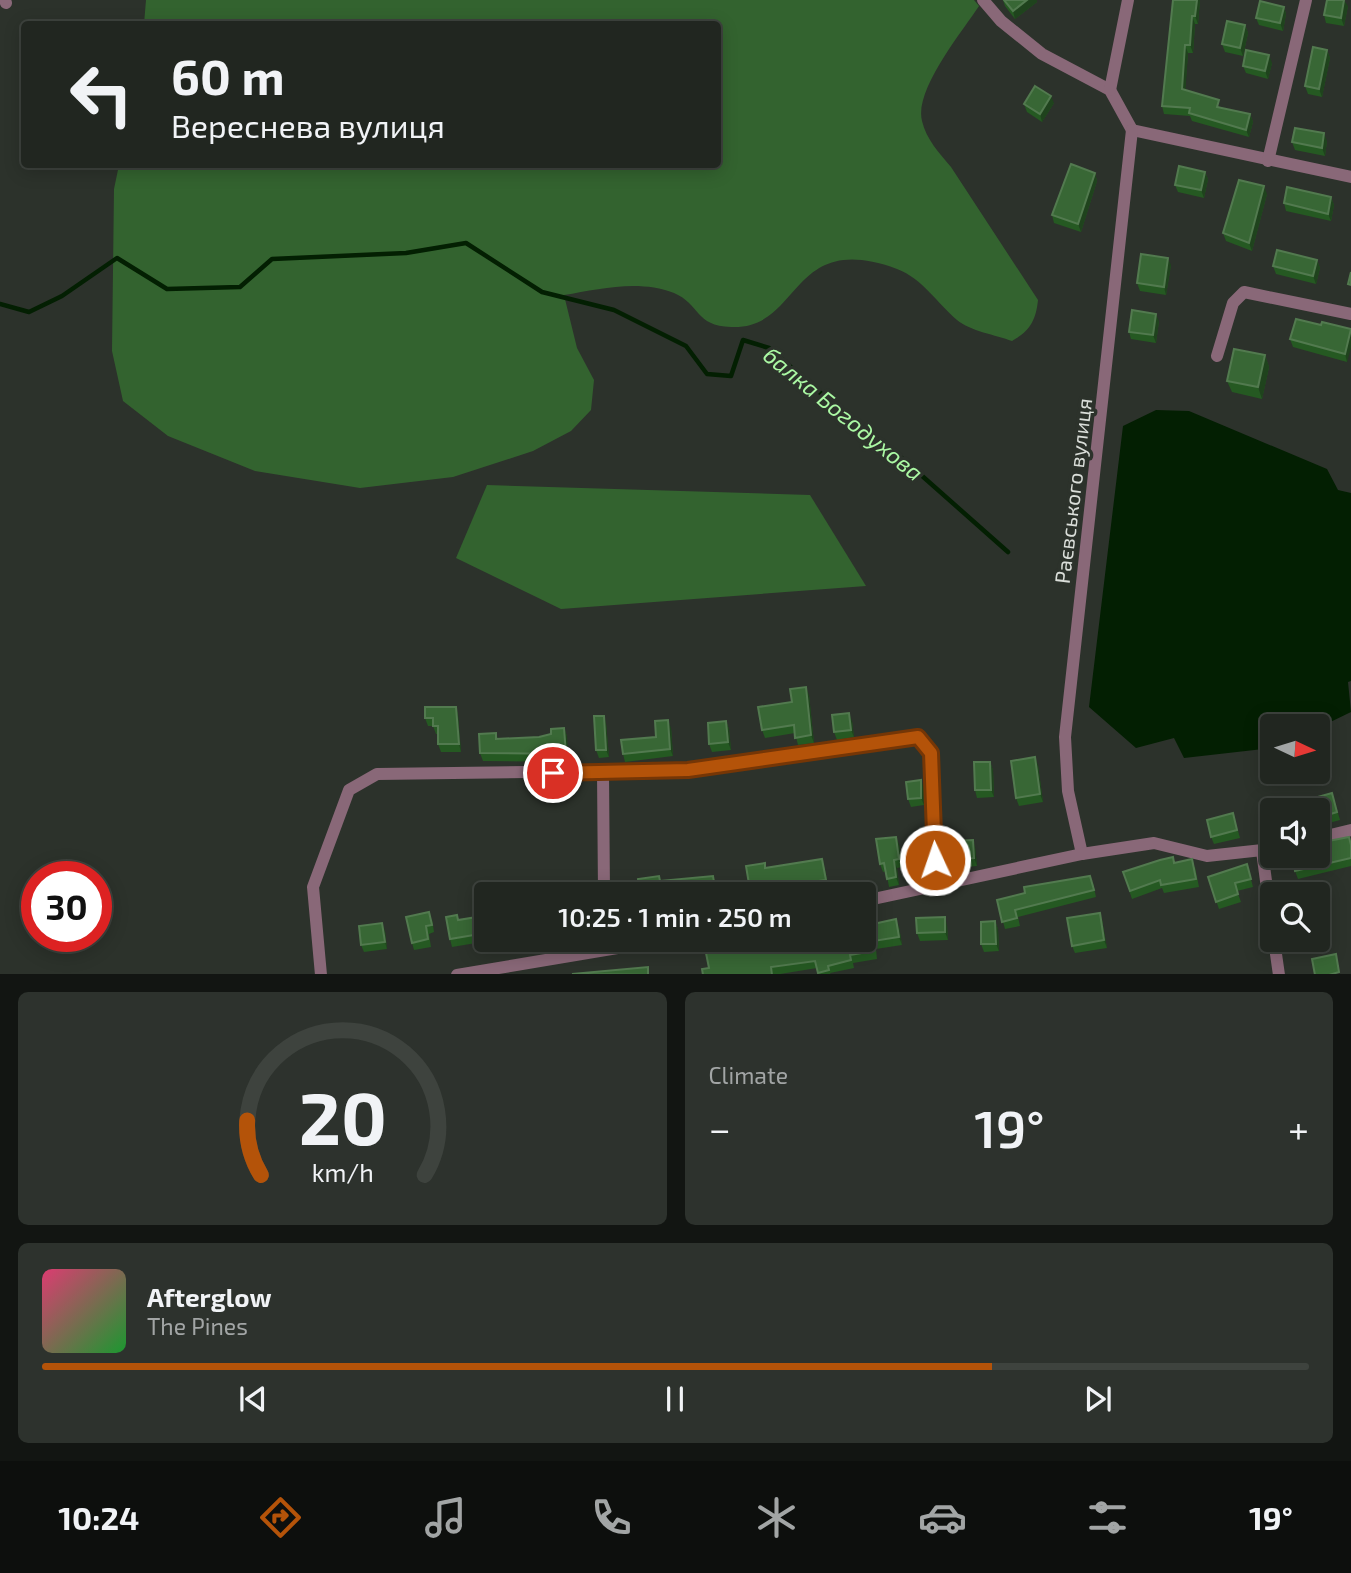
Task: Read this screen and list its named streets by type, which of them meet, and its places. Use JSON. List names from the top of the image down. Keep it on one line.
{"streets":{"street":["Раєвського вулиця"]},"water":["балка Богодухова"],"north":"right","page":{"turn":["60 m","Вереснева вулиця"],"limit":"30","trip":"10:25 · 1 min · 250 m","tile":"Climate","heat":["−","19°","+"],"song":["Afterglow","The Pines"],"tabs":["10:24","19°"],"gauge":["20","km/h"]}}
